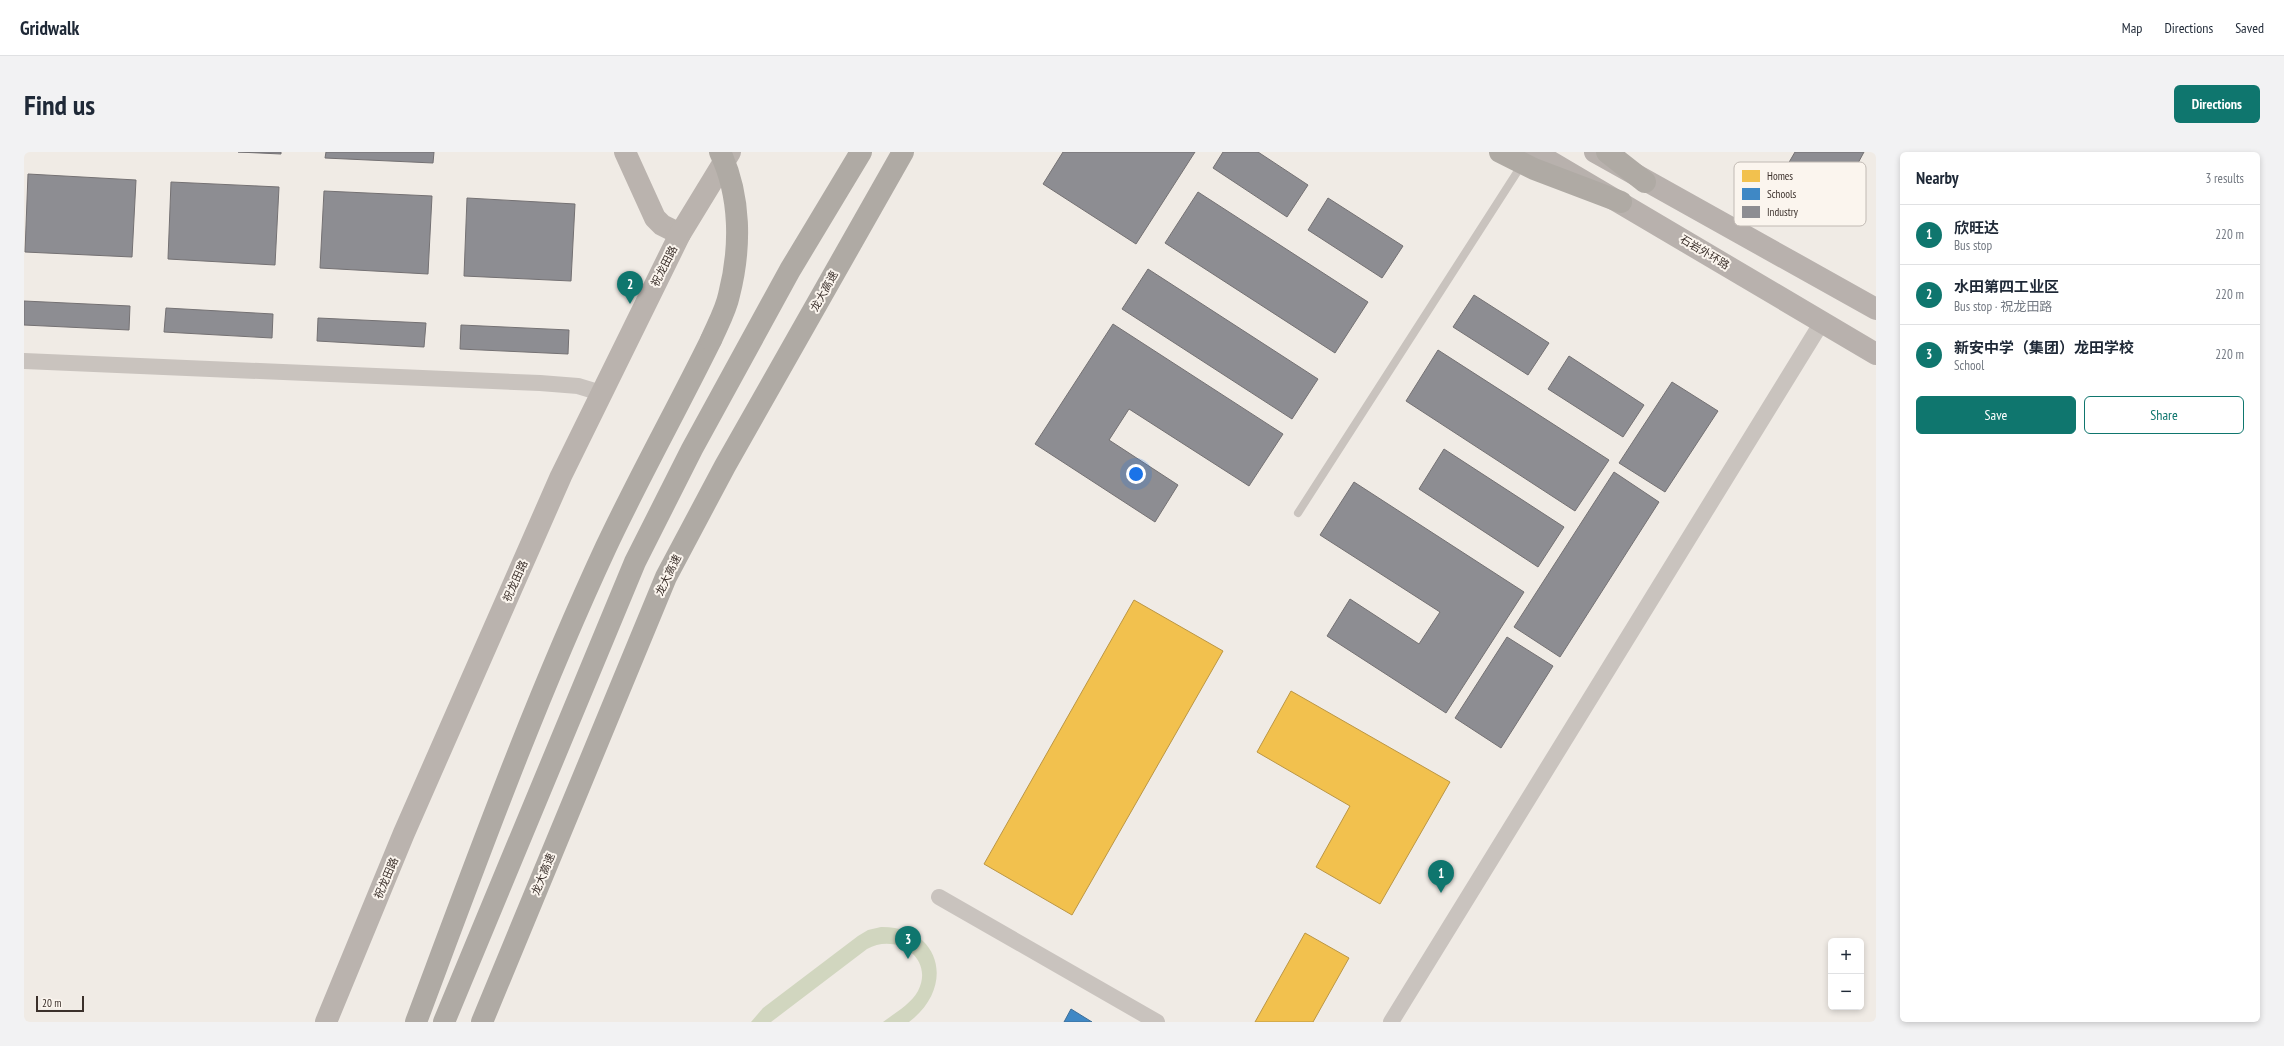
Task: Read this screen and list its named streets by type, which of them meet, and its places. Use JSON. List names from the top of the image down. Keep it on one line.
{"streets":{"highway":["龙大高速"],"main road":["石岩外环路"],"street":["祝龙田路"]},"legend":["Homes","Schools","Industry"],"scale_bar":"20 m","page":{"header":"Gridwalk","nav":["Map","Directions","Saved"],"buttons":["Directions",["Save","Share"]],"title":"Find us","heading":["Nearby","3 results"],"list":[{"mark":"1","name":"欣旺达","note":"Bus stop","value":"220 m"},{"mark":"2","name":"水田第四工业区","note":"Bus stop · 祝龙田路","value":"220 m"},{"mark":"3","name":"新安中学（集团）龙田学校","note":"School","value":"220 m"}],"pins":["2","1","3"],"map_buttons":["+","−"],"scale":"20 m"}}
